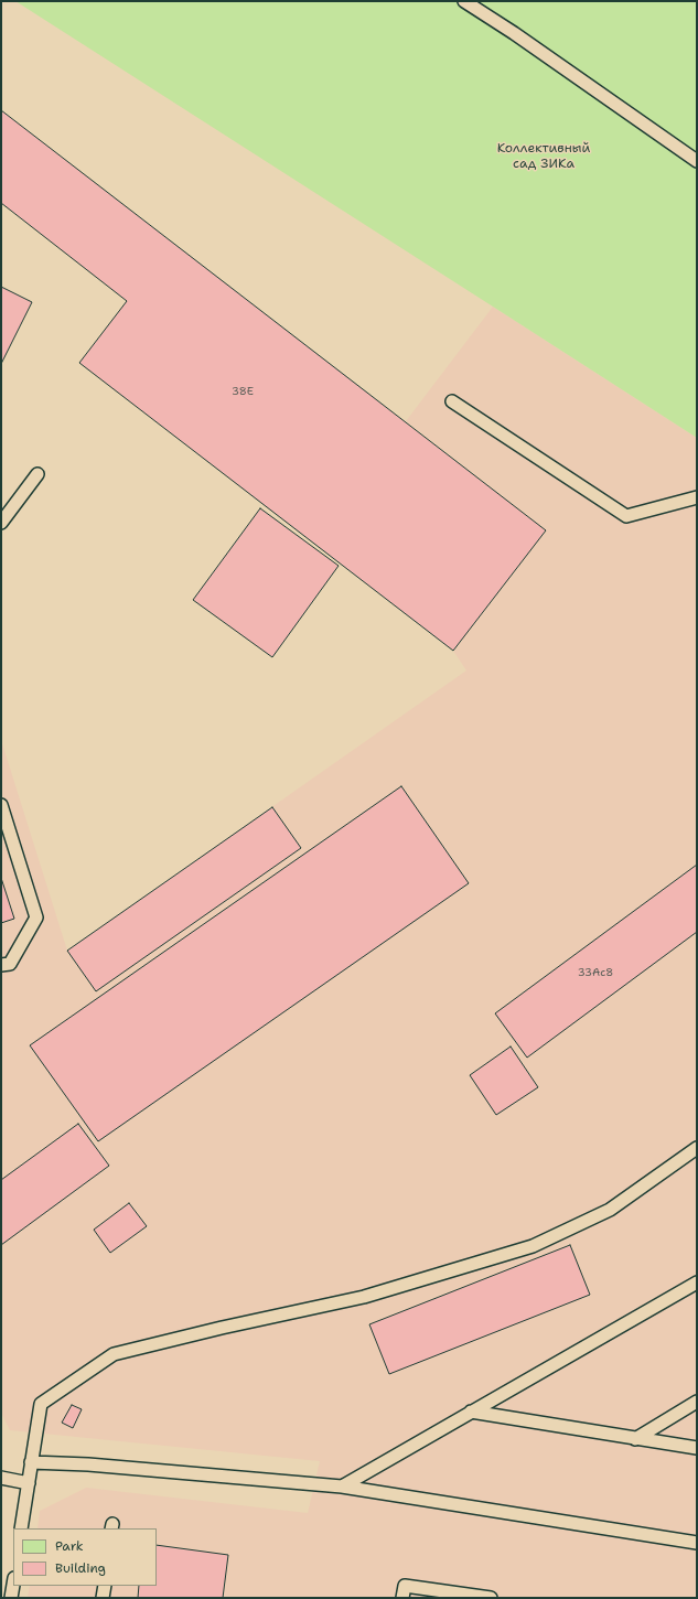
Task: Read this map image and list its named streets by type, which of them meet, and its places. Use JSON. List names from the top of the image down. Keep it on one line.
{"parks":["Коллективный сад ЗИКа"],"house_numbers":["38Е","33Ас8"],"legend":["Park","Building"]}
